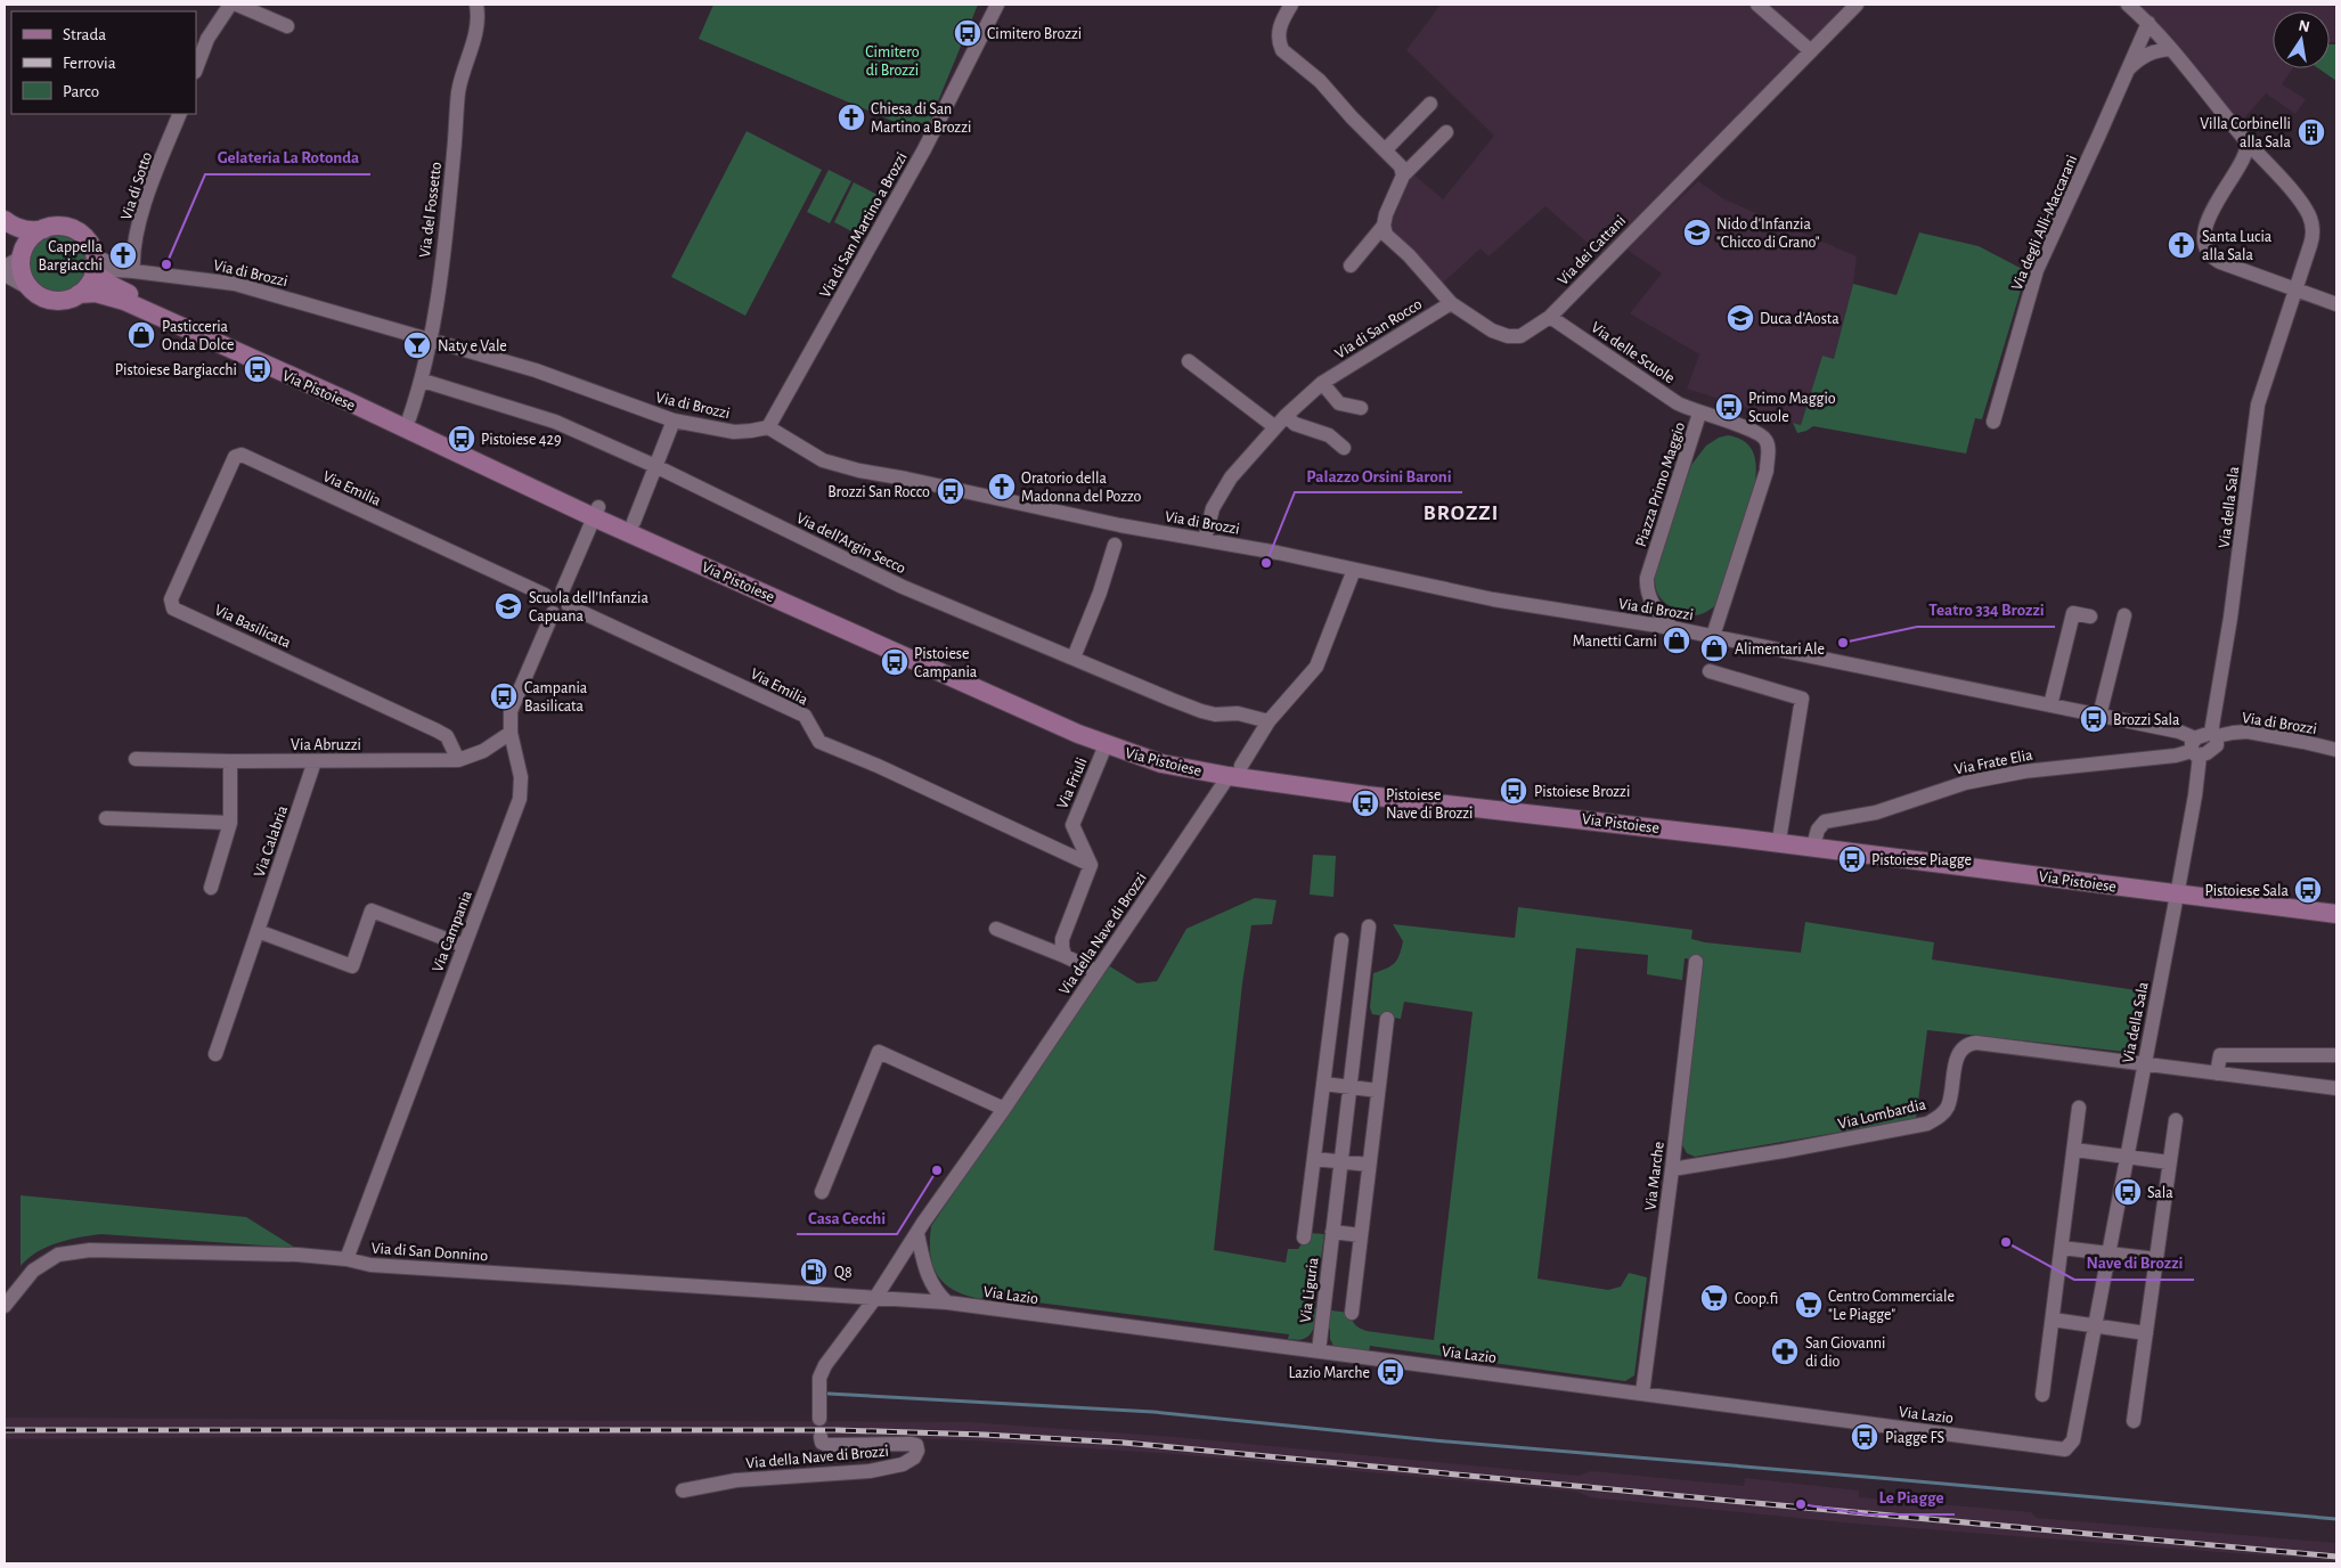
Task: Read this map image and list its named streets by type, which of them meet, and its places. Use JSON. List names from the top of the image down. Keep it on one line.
{"streets":{"main road":["Via Pistoiese"],"street":["Via di Sotto","Via del Fossetto","Via degli Alli-Maccarani","Via di San Martino a Brozzi","Via dei Cattani","Via di Brozzi","Via di San Rocco","Via delle Scuole","Piazza Primo Maggio","Via Emilia","Via della Sala","Via dell'Argin Secco","Via Basilicata","Via Abruzzi","Via Frate Elia","Via Friuli","Via Calabria","Via Campania","Via della Nave di Brozzi","Via Lombardia","Via Marche","Via di San Donnino","Via Liguria","Via Lazio"]},"crossings":[["Via di Sotto","Via di Brozzi"],["Via del Fossetto","Via di Brozzi"],["Via del Fossetto","Via Pistoiese"],["Via del Fossetto","Via dell'Argin Secco"],["Via degli Alli-Maccarani","Via della Sala"],["Via di San Martino a Brozzi","Via di Brozzi"],["Via dei Cattani","Via di San Rocco"],["Via dei Cattani","Via delle Scuole"],["Via di Brozzi","Via di San Rocco"],["Via di Brozzi","Via Pistoiese"],["Via di Brozzi","Piazza Primo Maggio"],["Via di Brozzi","Via della Sala"],["Via di Brozzi","Via Frate Elia"],["Via di Brozzi","Via della Nave di Brozzi"],["Via delle Scuole","Piazza Primo Maggio"],["Via Pistoiese","Via della Sala"],["Via Pistoiese","Via Frate Elia"],["Via Pistoiese","Via Friuli"],["Via Pistoiese","Via della Nave di Brozzi"],["Via Emilia","Via Basilicata"],["Via Emilia","Via Friuli"],["Via Emilia","Via Campania"],["Via della Sala","Via Frate Elia"],["Via della Sala","Via Lombardia"],["Via della Sala","Via Lazio"],["Via dell'Argin Secco","Via della Nave di Brozzi"],["Via Basilicata","Via Abruzzi"],["Via Abruzzi","Via Calabria"],["Via Abruzzi","Via Campania"],["Via Campania","Via di San Donnino"],["Via della Nave di Brozzi","Via di San Donnino"],["Via della Nave di Brozzi","Via Lazio"],["Via Lombardia","Via Marche"],["Via Marche","Via Lazio"],["Via di San Donnino","Via Lazio"],["Via Liguria","Via Lazio"]],"districts":["BROZZI"],"parks":["Cimitero di Brozzi"],"places":{"bus stop":["Cimitero Brozzi","Pistoiese Bargiacchi","Primo Maggio Scuole","Pistoiese 429","Brozzi San Rocco","Pistoiese Campania","Campania Basilicata","Brozzi Sala","Pistoiese Brozzi","Pistoiese Nave di Brozzi","Pistoiese Piagge","Pistoiese Sala","Sala","Lazio Marche","Piagge FS"],"church":["Chiesa di San Martino a Brozzi","Santa Lucia alla Sala","Cappella Bargiacchi","Oratorio della Madonna del Pozzo"],"building":["Villa Corbinelli alla Sala"],"school or university":["Nido d'Infanzia \"Chicco di Grano\"","Duca d’Aosta","Scuola dell’Infanzia Capuana"],"other":["Gelateria La Rotonda","Palazzo Orsini Baroni","Teatro 334 Brozzi","Casa Cecchi","Nave di Brozzi","Le Piagge"],"shop":["Pasticceria Onda Dolce","Manetti Carni","Alimentari Ale"],"bar":["Naty e Vale"],"fuel station":["Q8"],"supermarket":["Coop.fi","Centro Commerciale \"Le Piagge\""],"pharmacy":["San Giovanni di dio"]},"legend":["Strada","Ferrovia","Parco"],"north":"top"}
